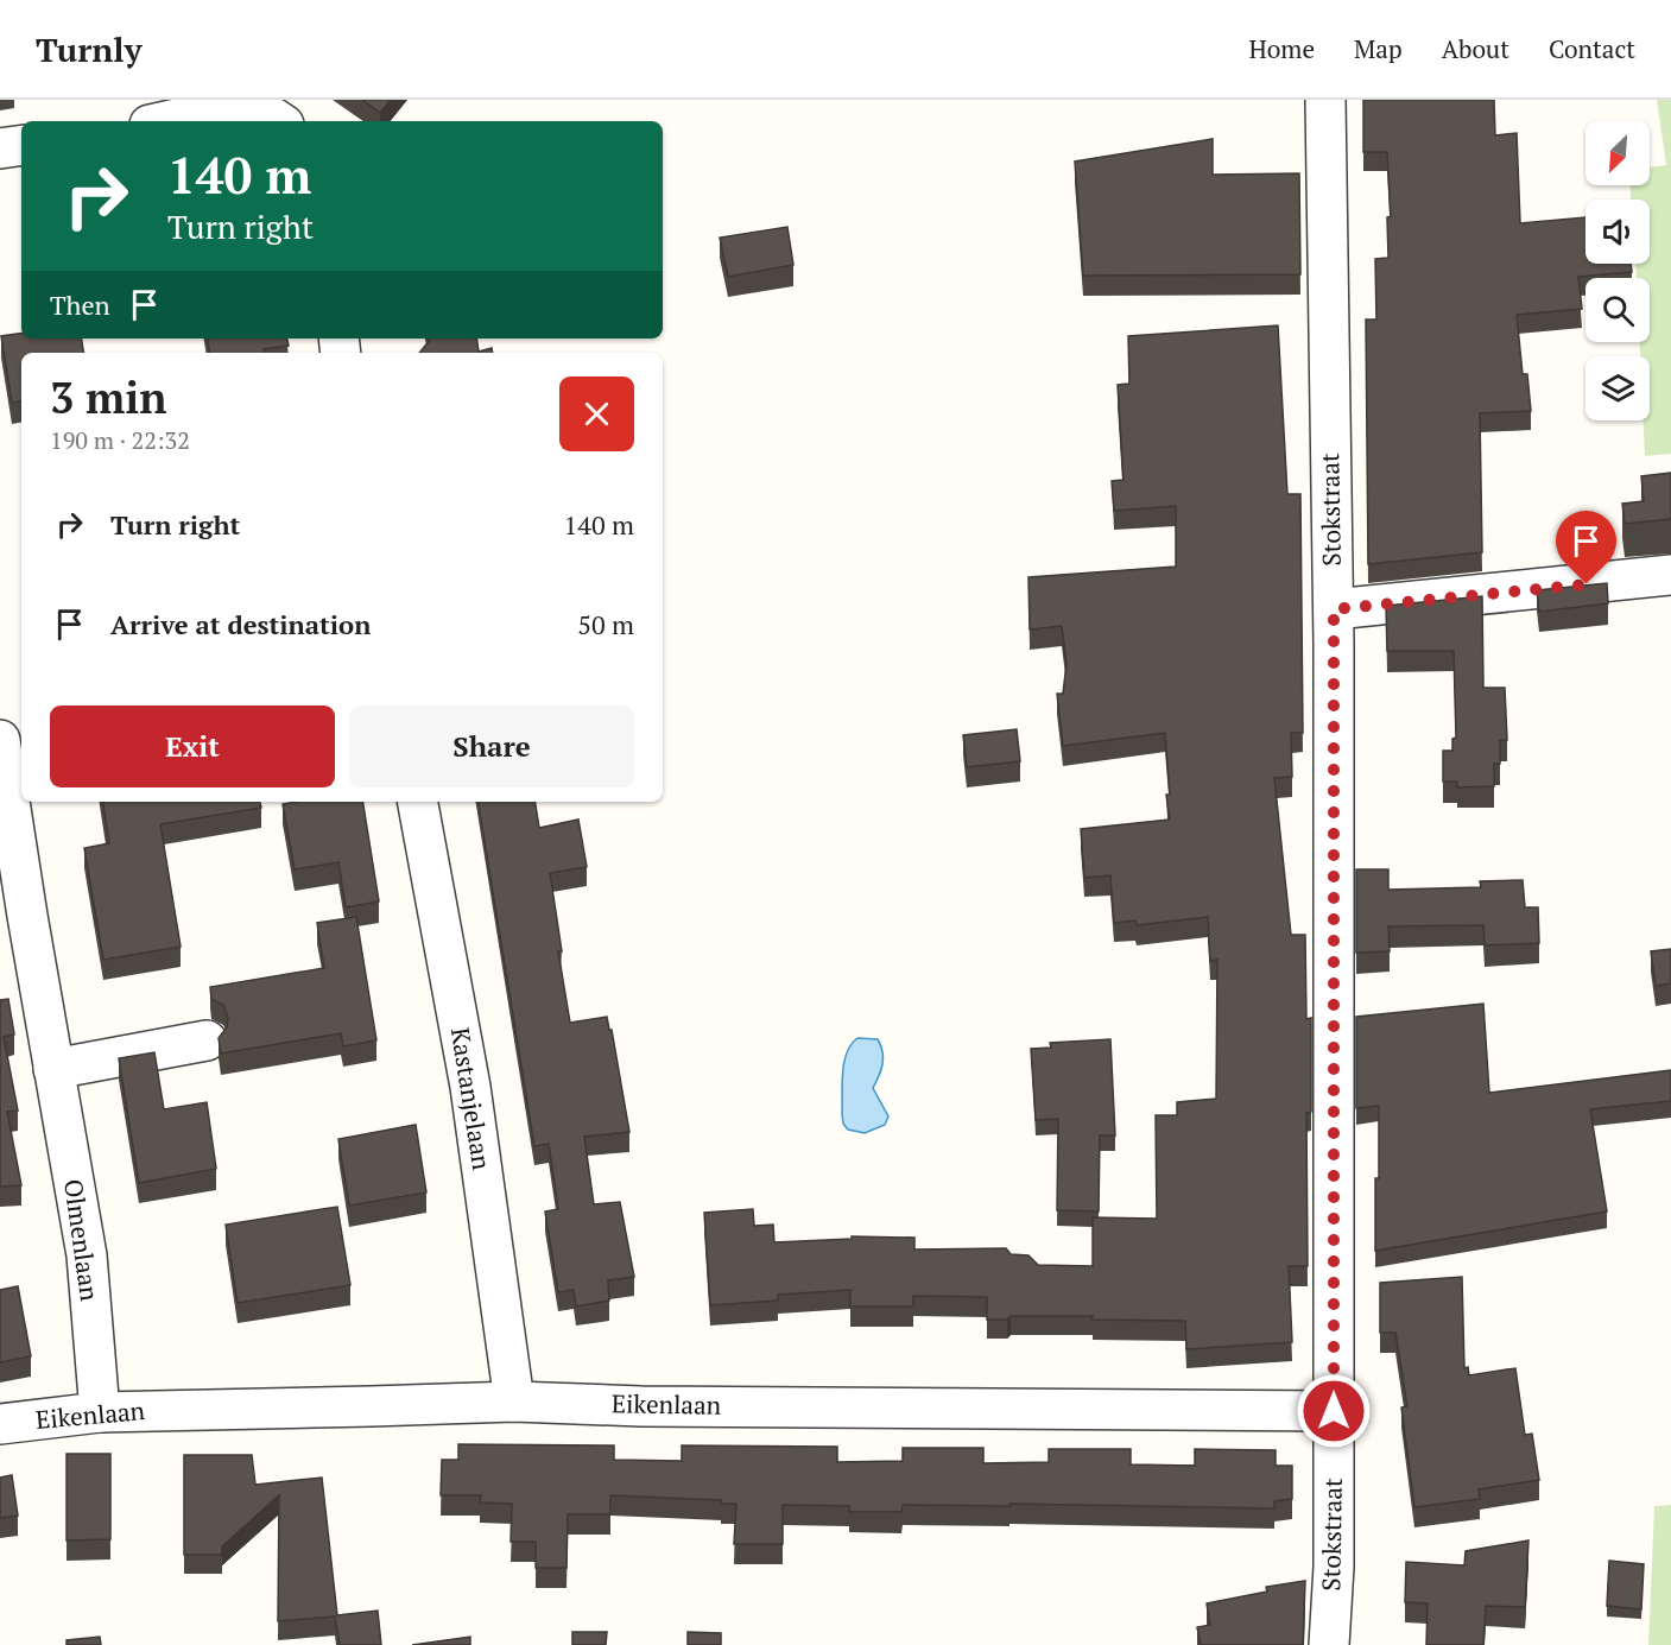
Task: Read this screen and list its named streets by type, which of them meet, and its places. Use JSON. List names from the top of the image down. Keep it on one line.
{"streets":{"street":["Stokstraat","Kastanjelaan","Olmenlaan","Eikenlaan"]},"crossings":[["Stokstraat","Eikenlaan"],["Kastanjelaan","Eikenlaan"],["Olmenlaan","Eikenlaan"]],"north":"bottom left","page":{"header":"Turnly","nav":["Home","Map","About","Contact"],"turn":["140 m","Turn right"],"then":"Then","heading":["3 min","190 m · 22:32"],"list":[{"name":"Turn right","value":"140 m"},{"name":"Arrive at destination","value":"50 m"}],"buttons":["Exit","Share"]}}
